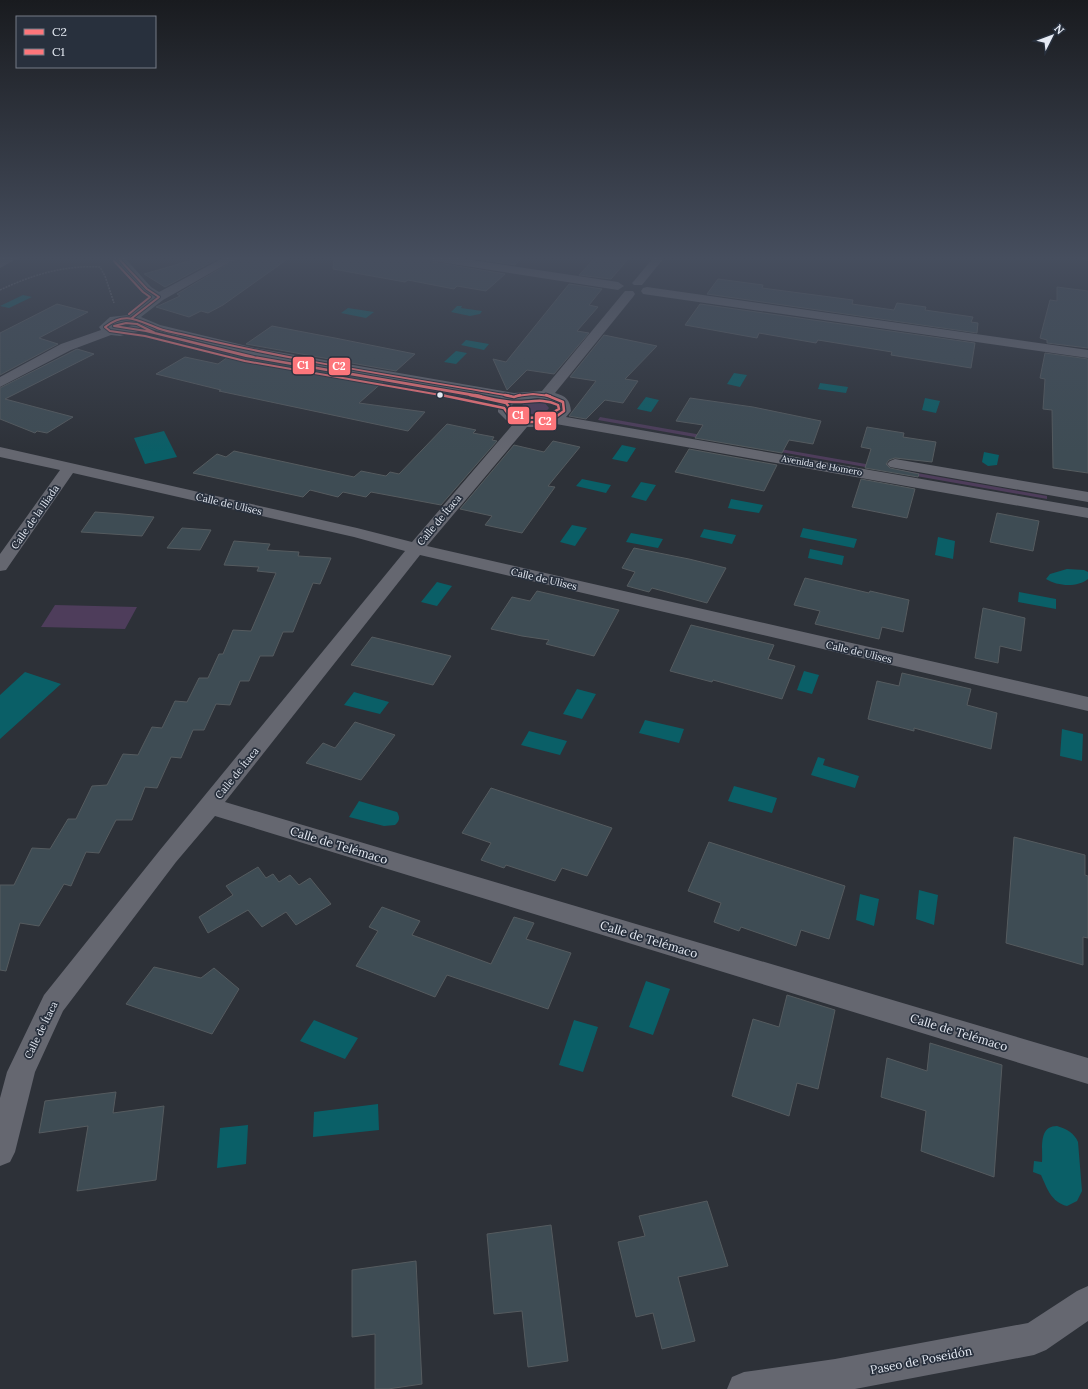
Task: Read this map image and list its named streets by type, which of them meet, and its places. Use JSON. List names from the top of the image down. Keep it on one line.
{"streets":{"street":["Avenida de Homero","Calle de Ulises","Calle de la Ilíada","Calle de Ítaca","Calle de Telémaco","Paseo de Poseidón"]},"crossings":[["Avenida de Homero","Calle de Ítaca"],["Calle de Ulises","Calle de la Ilíada"],["Calle de Ulises","Calle de Ítaca"],["Calle de Ítaca","Calle de Telémaco"]],"lines":["transit line C2","transit line C1"],"legend":["C2","C1"],"north":"top right"}
